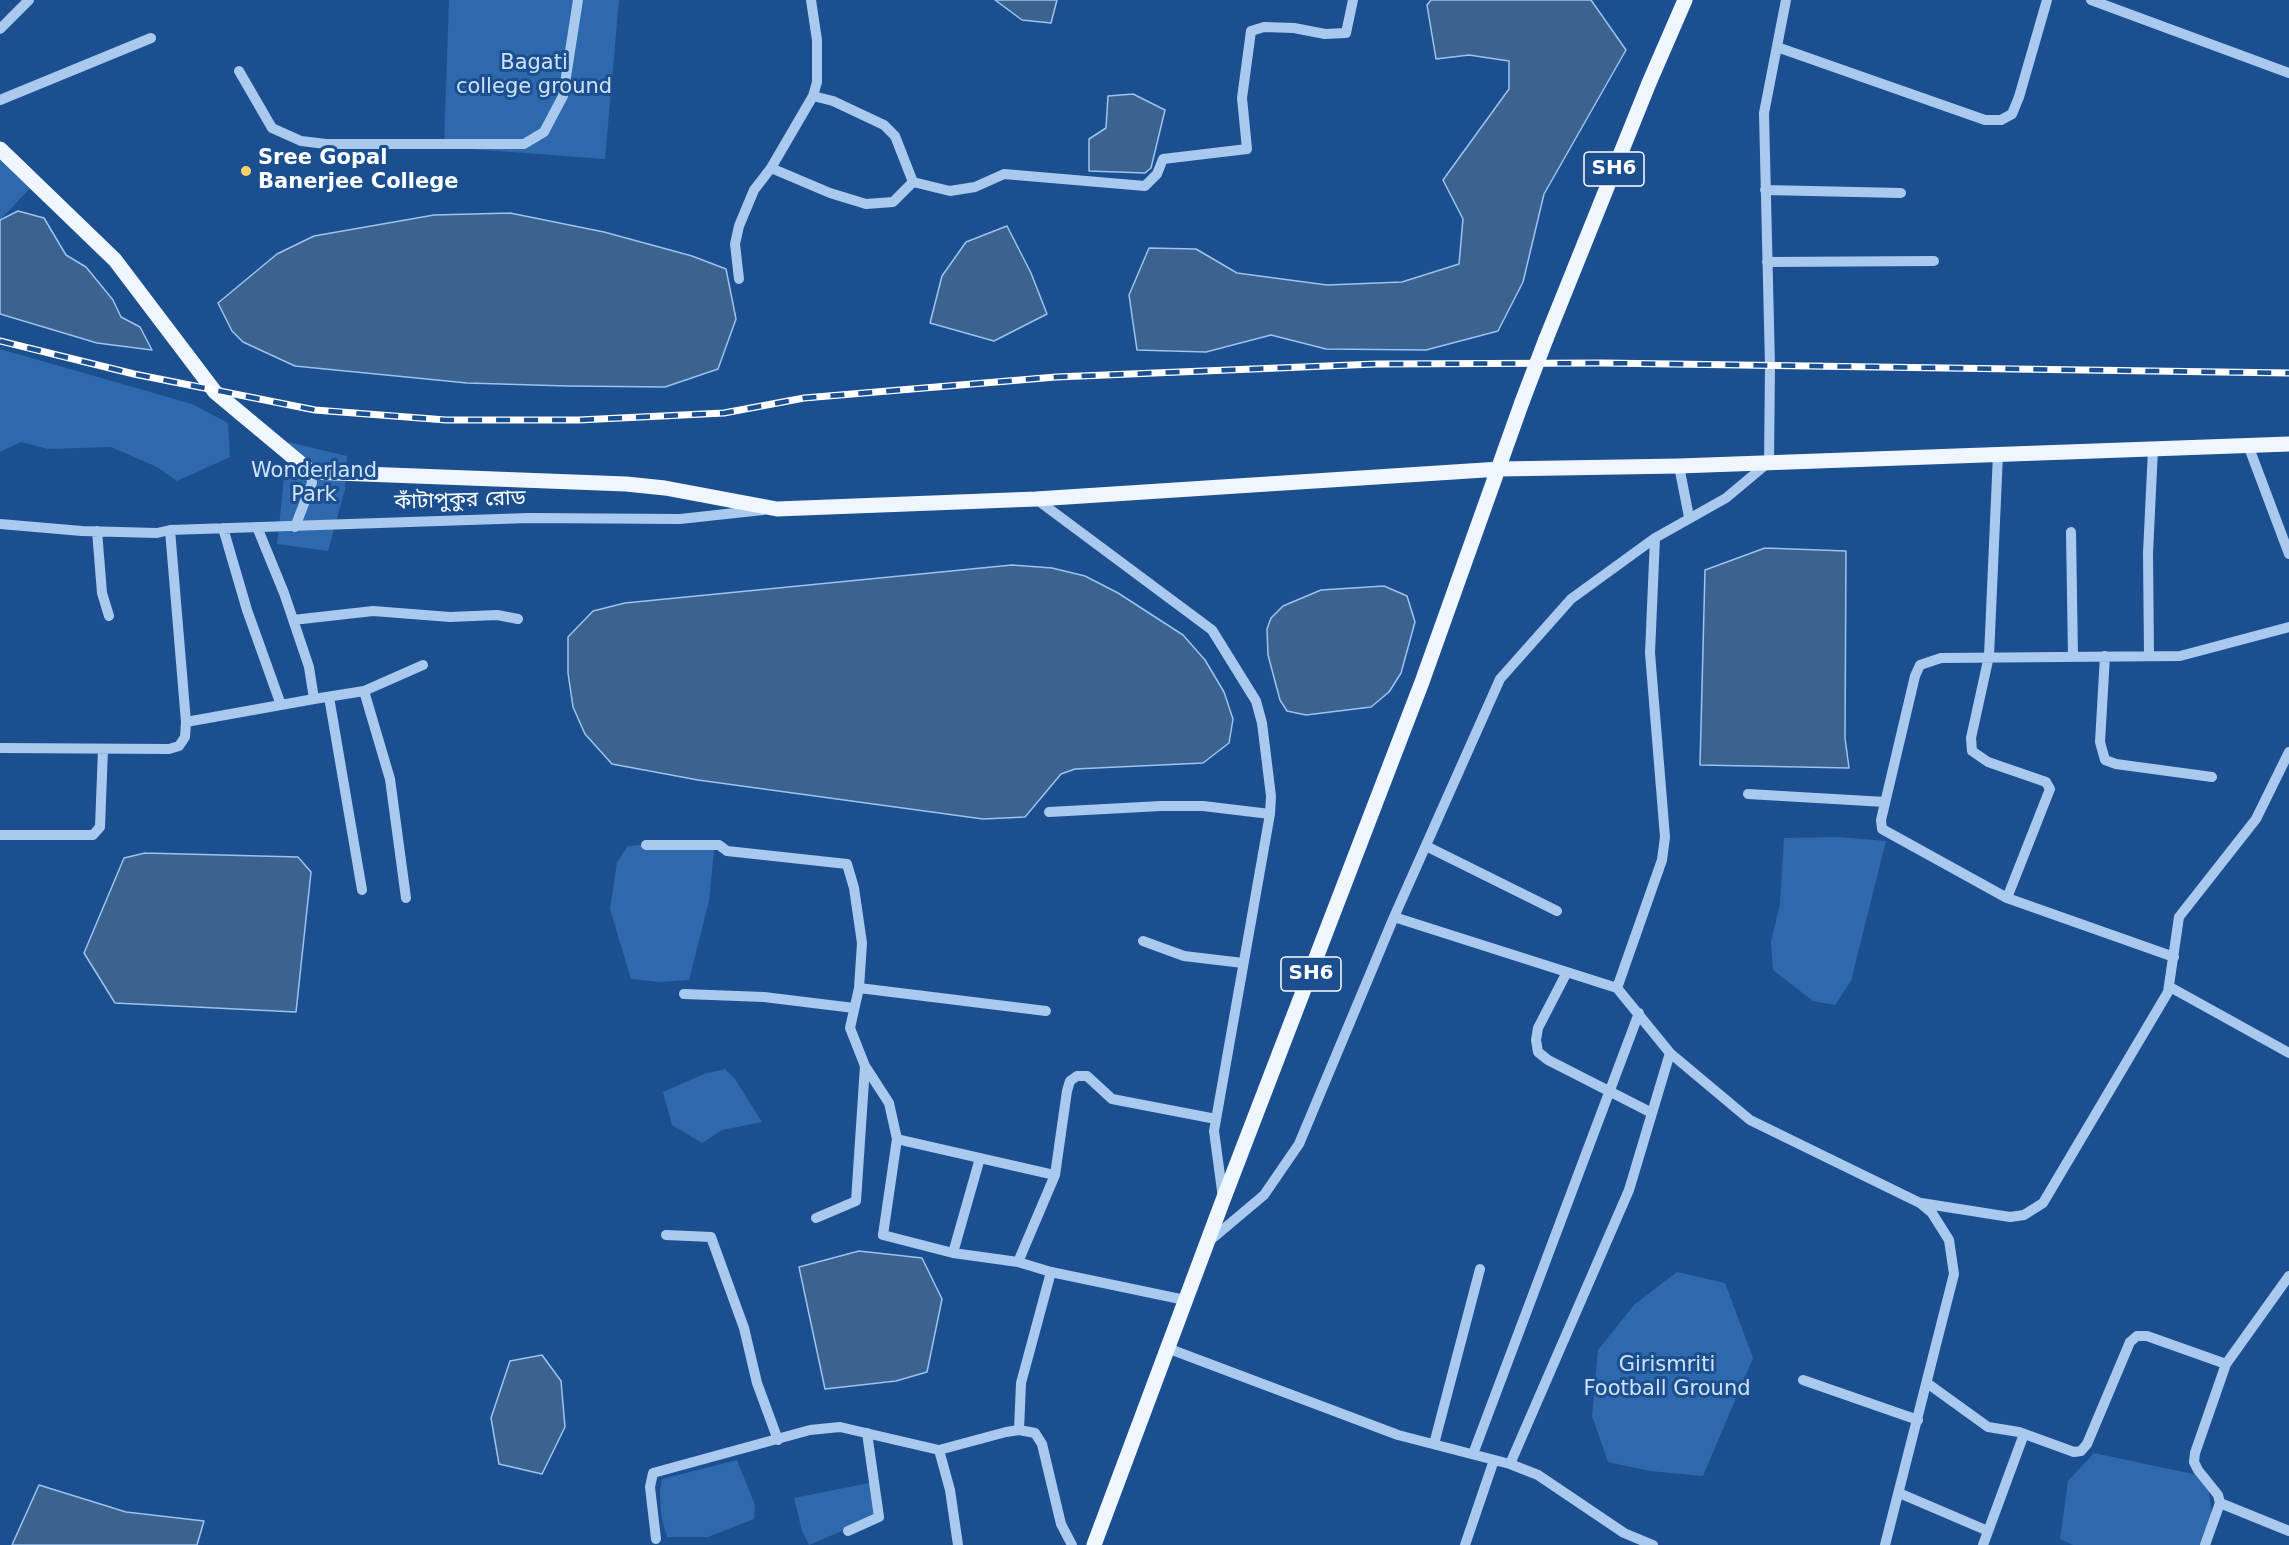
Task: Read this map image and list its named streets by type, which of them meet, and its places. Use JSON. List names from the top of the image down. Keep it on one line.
{"streets":{"main road":["SH6"],"street":["কাঁটাপুকুর রোড"]},"parks":["Bagati college ground","Wonderland Park","Girismriti Football Ground"],"places":["Sree Gopal Banerjee College"]}
